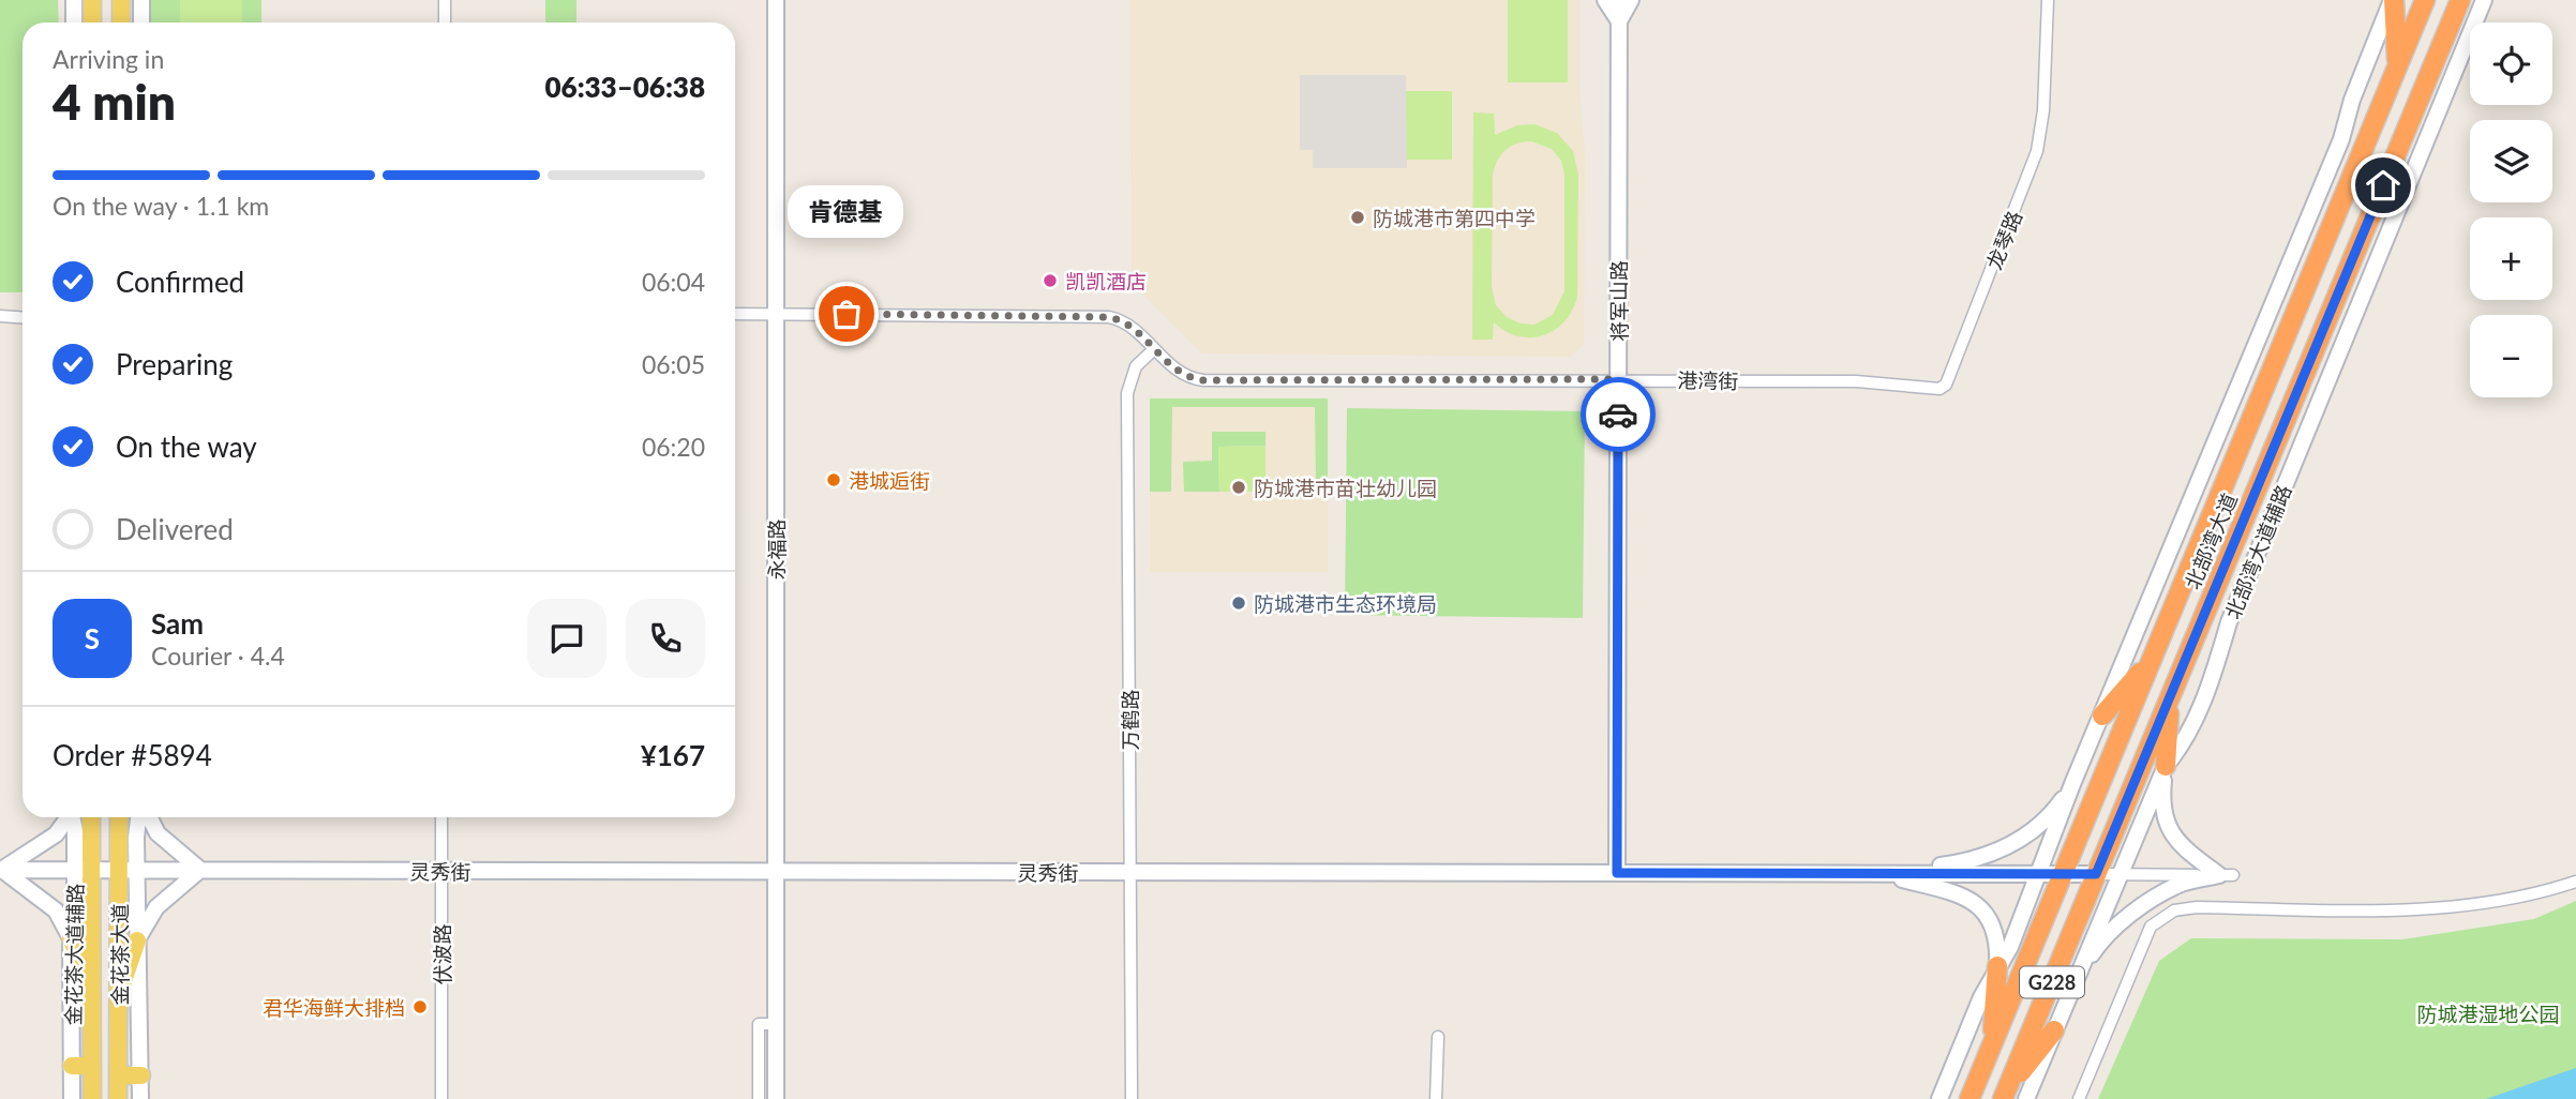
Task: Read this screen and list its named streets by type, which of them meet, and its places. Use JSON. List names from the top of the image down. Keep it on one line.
{"streets":{"highway":["北部湾大道","G228"],"main road":["将军山路","永福路","北部湾大道辅路","灵秀街","金花茶大道辅路","金花茶大道"],"street":["龙琴路","港湾街","万鹤路","伏波路"]},"crossings":[["龙琴路","港湾街"],["将军山路","港湾街"],["将军山路","灵秀街"],["港湾街","永福路"],["港湾街","万鹤路"],["北部湾大道","灵秀街"],["永福路","灵秀街"],["万鹤路","灵秀街"],["灵秀街","金花茶大道辅路"],["灵秀街","金花茶大道"],["灵秀街","伏波路"],["金花茶大道辅路","金花茶大道"]],"parks":["防城港湿地公园"],"places":["防城港市第四中学","凯凯酒店","肯德基","港城逅街","防城港市苗壮幼儿园","防城港市生态环境局","君华海鲜大排档"],"page":{"map_buttons":["+","−"],"heading":["4 min","Arriving in","06:33–06:38"],"panel":["Sam","Courier · 4.4","Order #5894","¥167"],"bar":"On the way · 1.1 km","bubble":"肯德基","list":[["Confirmed","06:04"],["Preparing","06:05"],["On the way","06:20"],"Delivered"],"round":"S"}}
